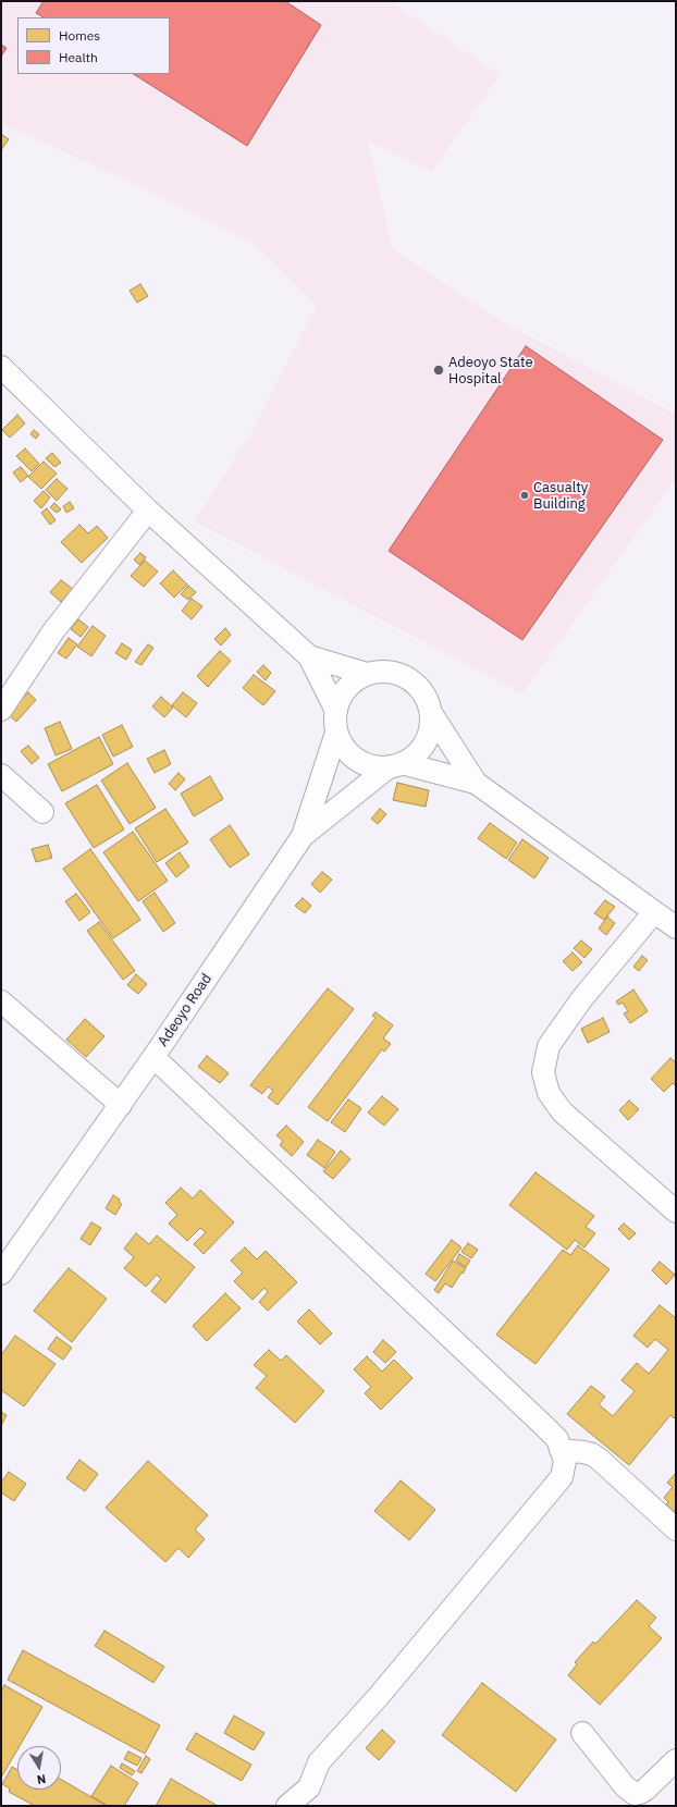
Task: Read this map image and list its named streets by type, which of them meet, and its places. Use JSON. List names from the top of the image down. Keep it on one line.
{"streets":{"street":["Adeoyo Road"]},"places":["Adeoyo State Hospital","Casualty Building"],"legend":["Homes","Health"],"north":"bottom"}
